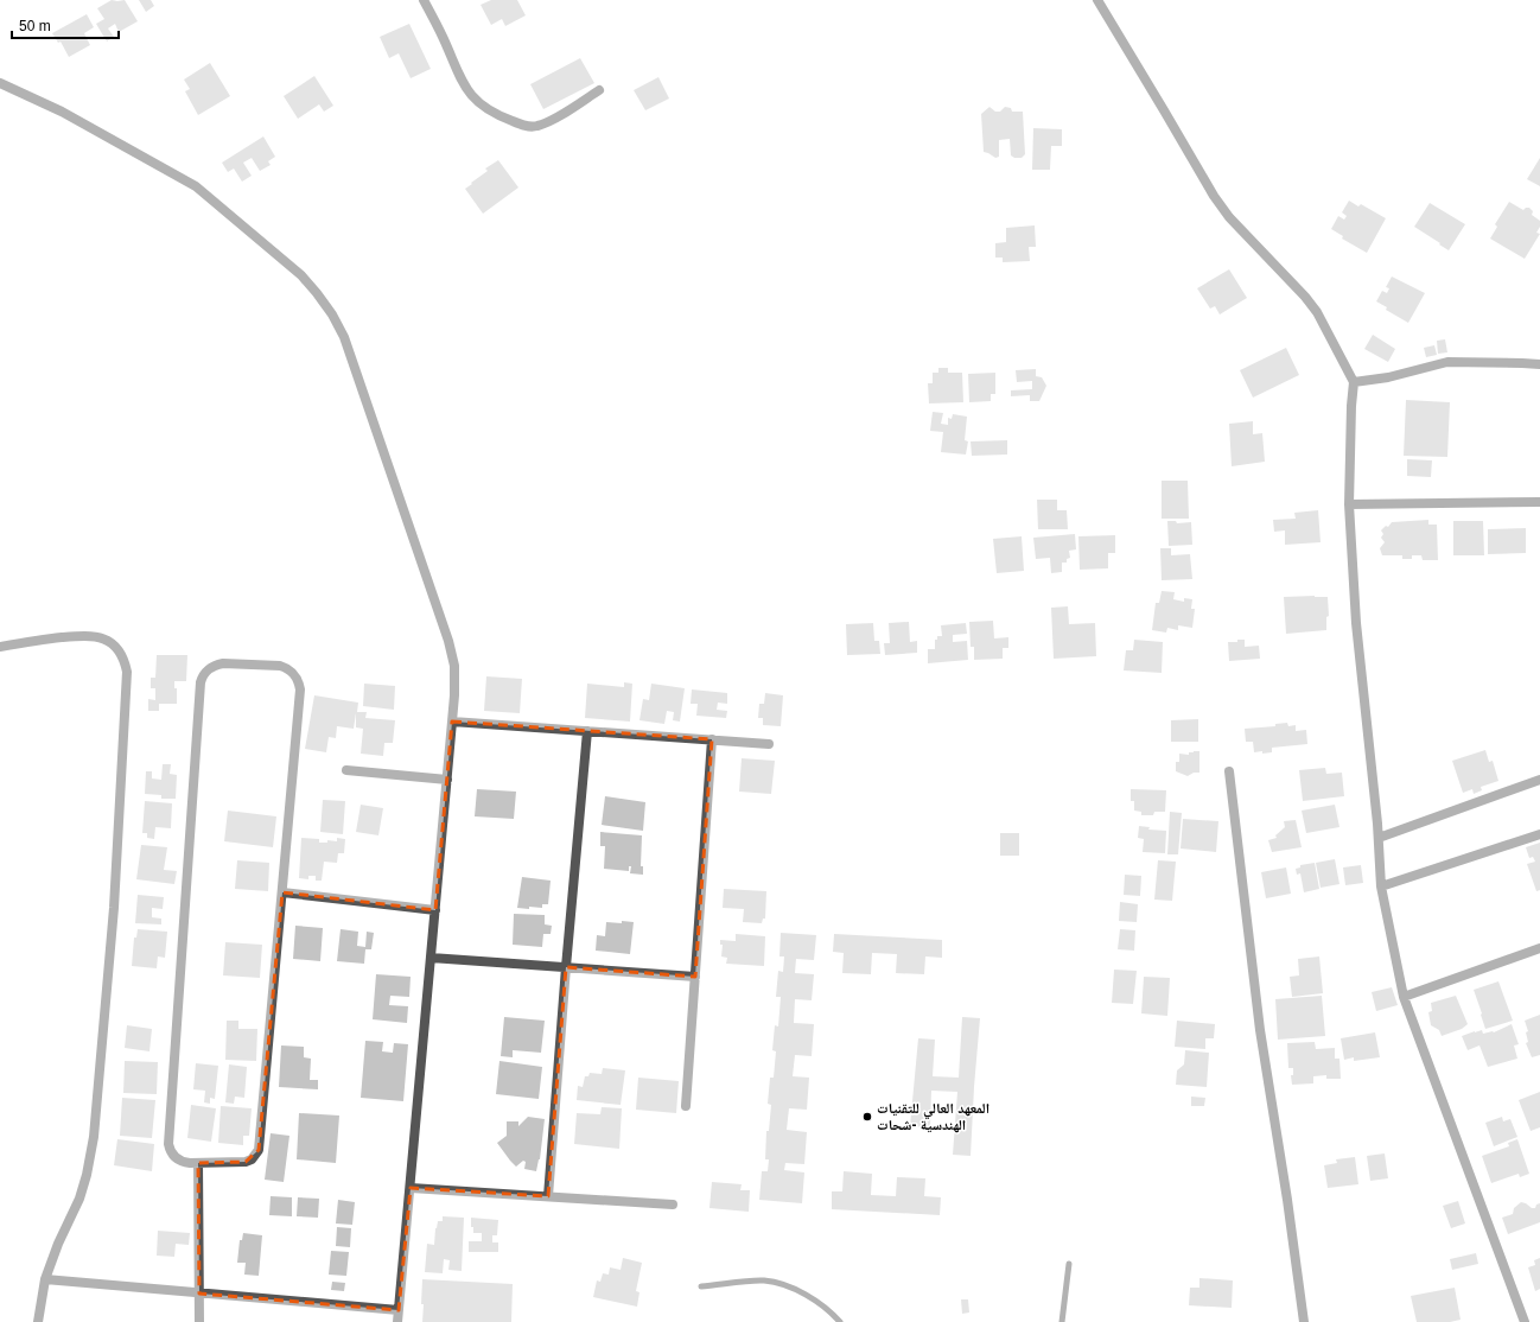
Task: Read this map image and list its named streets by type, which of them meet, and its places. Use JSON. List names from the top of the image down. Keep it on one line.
{"places":["المعهد العالي للتقنيات الهندسية -شحات"],"scale_bar":"50 m"}
